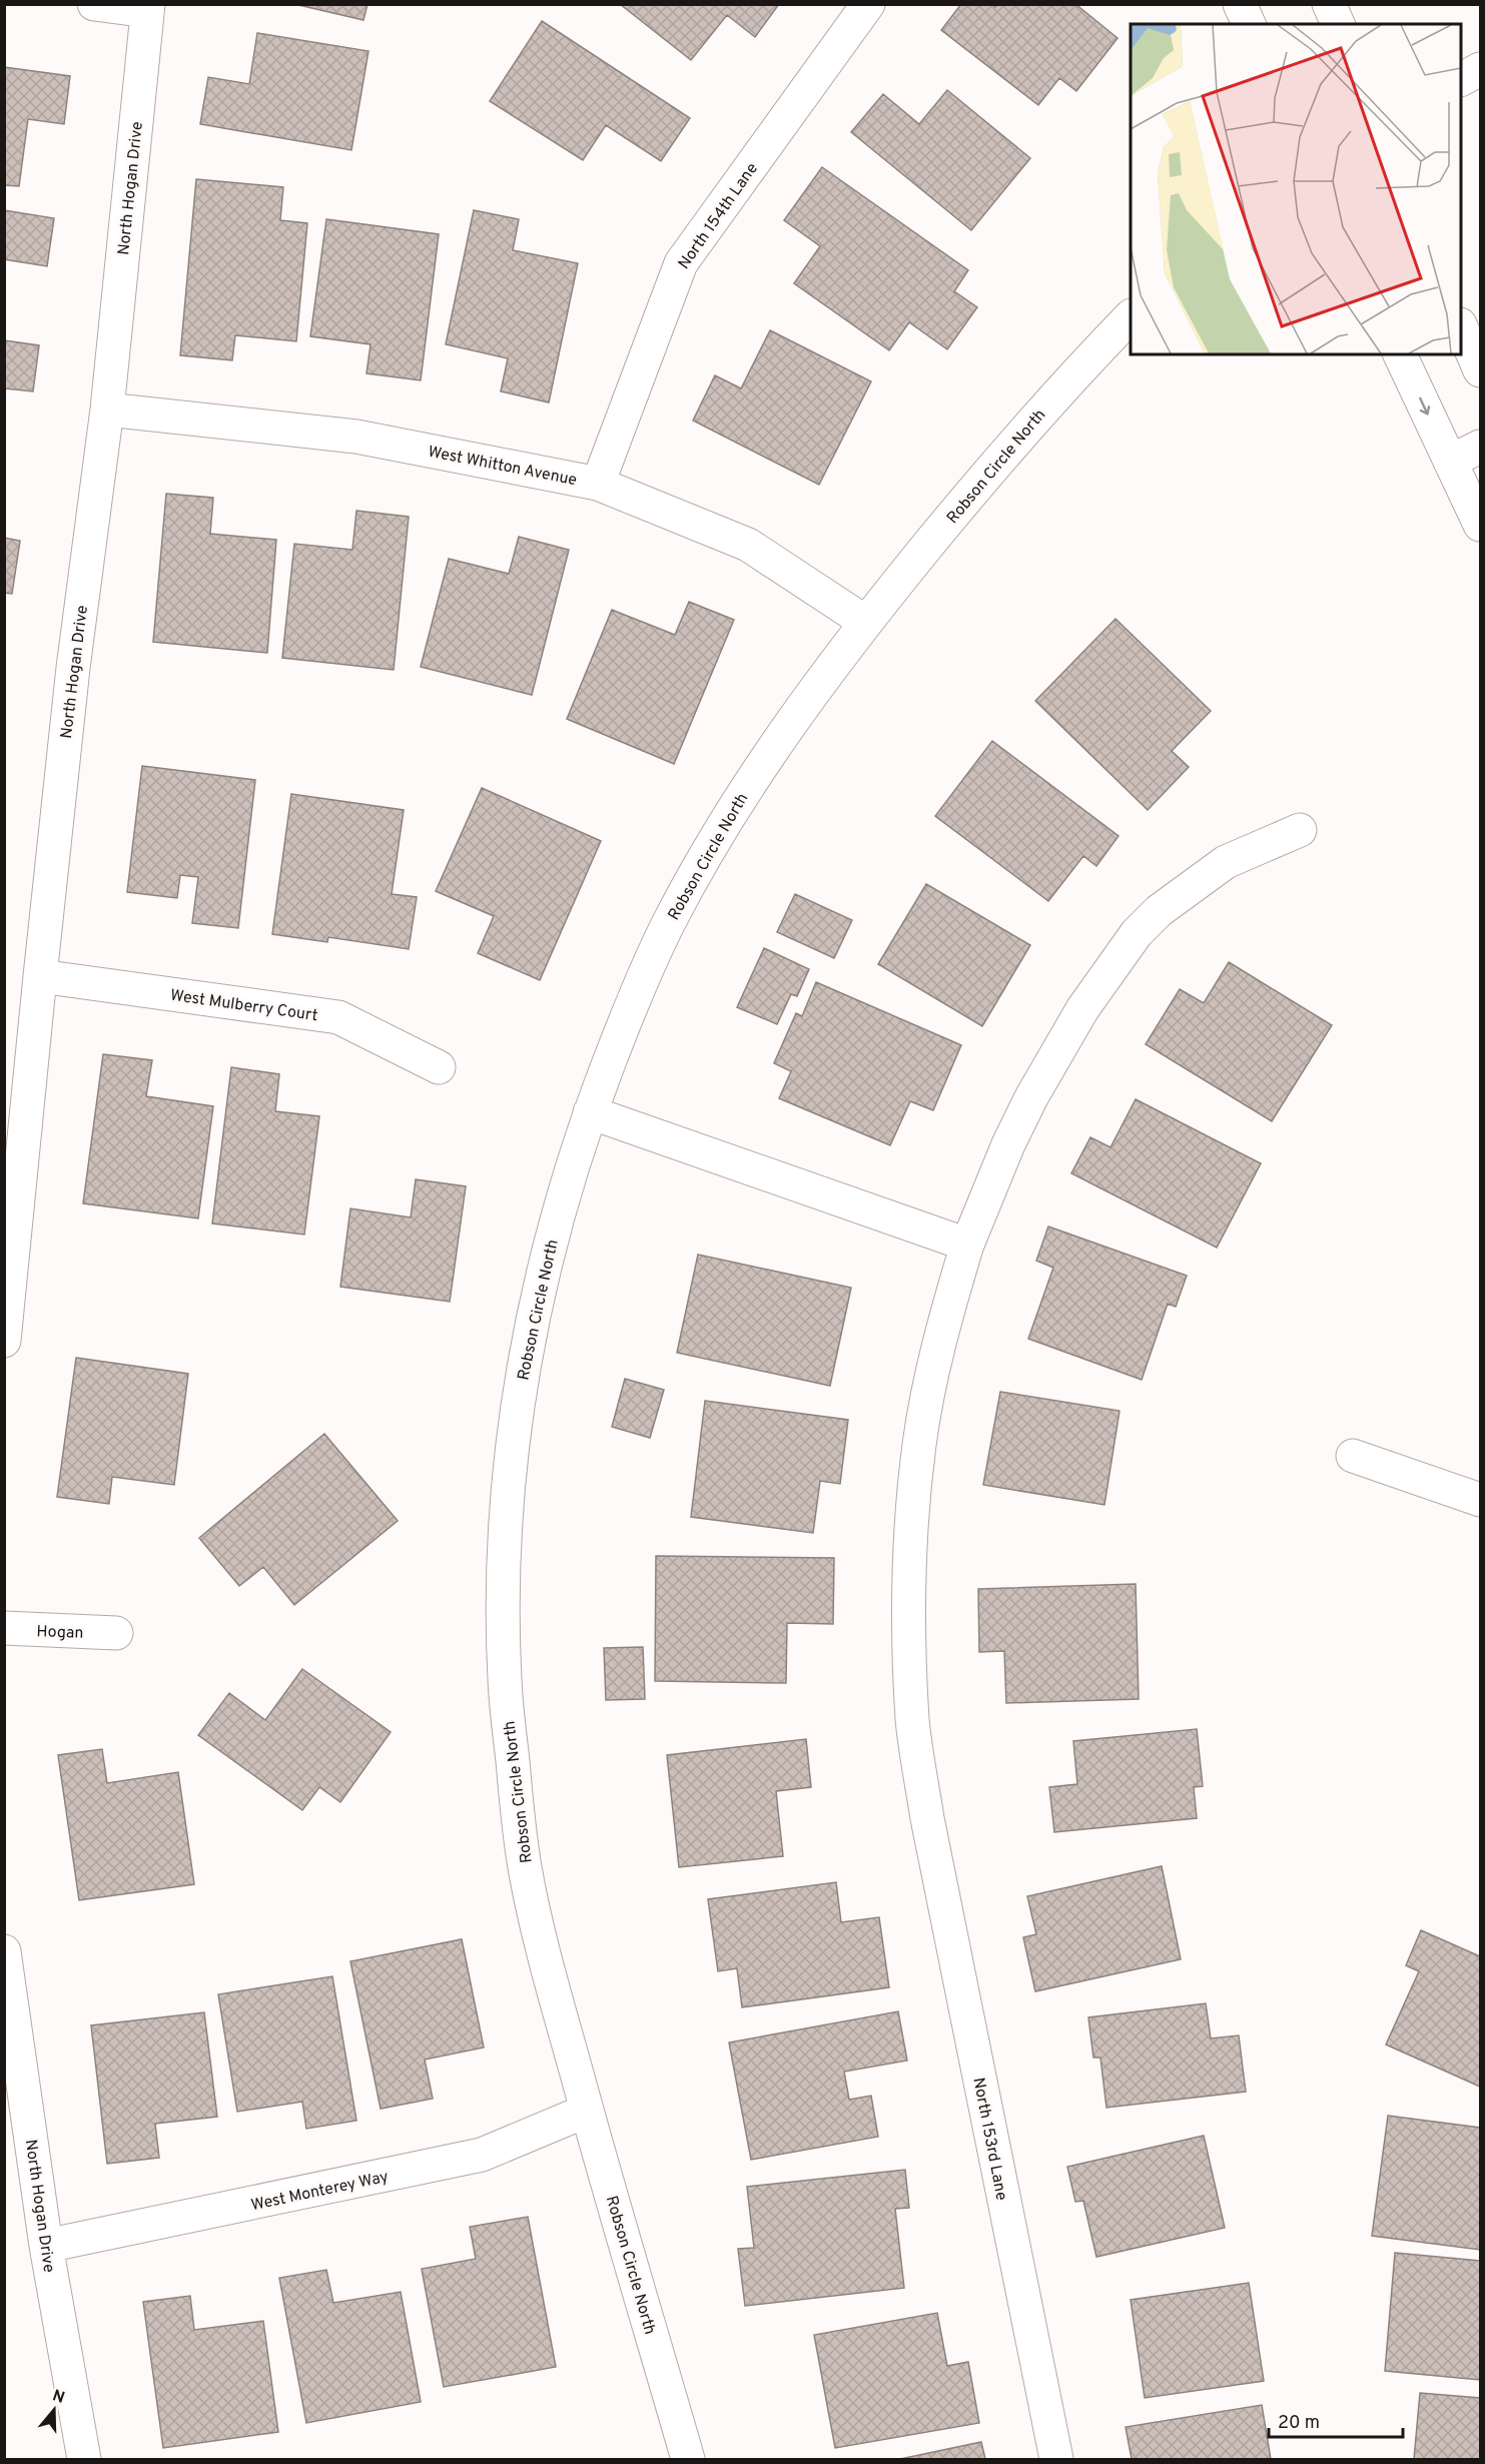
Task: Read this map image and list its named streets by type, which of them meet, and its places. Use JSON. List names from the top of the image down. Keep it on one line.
{"streets":{"street":["North Hogan Drive","North 154th Lane","West Whitton Avenue","Robson Circle North","West Mulberry Court","Hogan","North 153rd Lane","West Monterey Way"]},"crossings":[["North Hogan Drive","West Whitton Avenue"],["North Hogan Drive","West Mulberry Court"],["North Hogan Drive","West Monterey Way"],["North 154th Lane","West Whitton Avenue"],["West Whitton Avenue","Robson Circle North"],["Robson Circle North","West Monterey Way"]],"scale_bar":"20 m","north":"top"}
